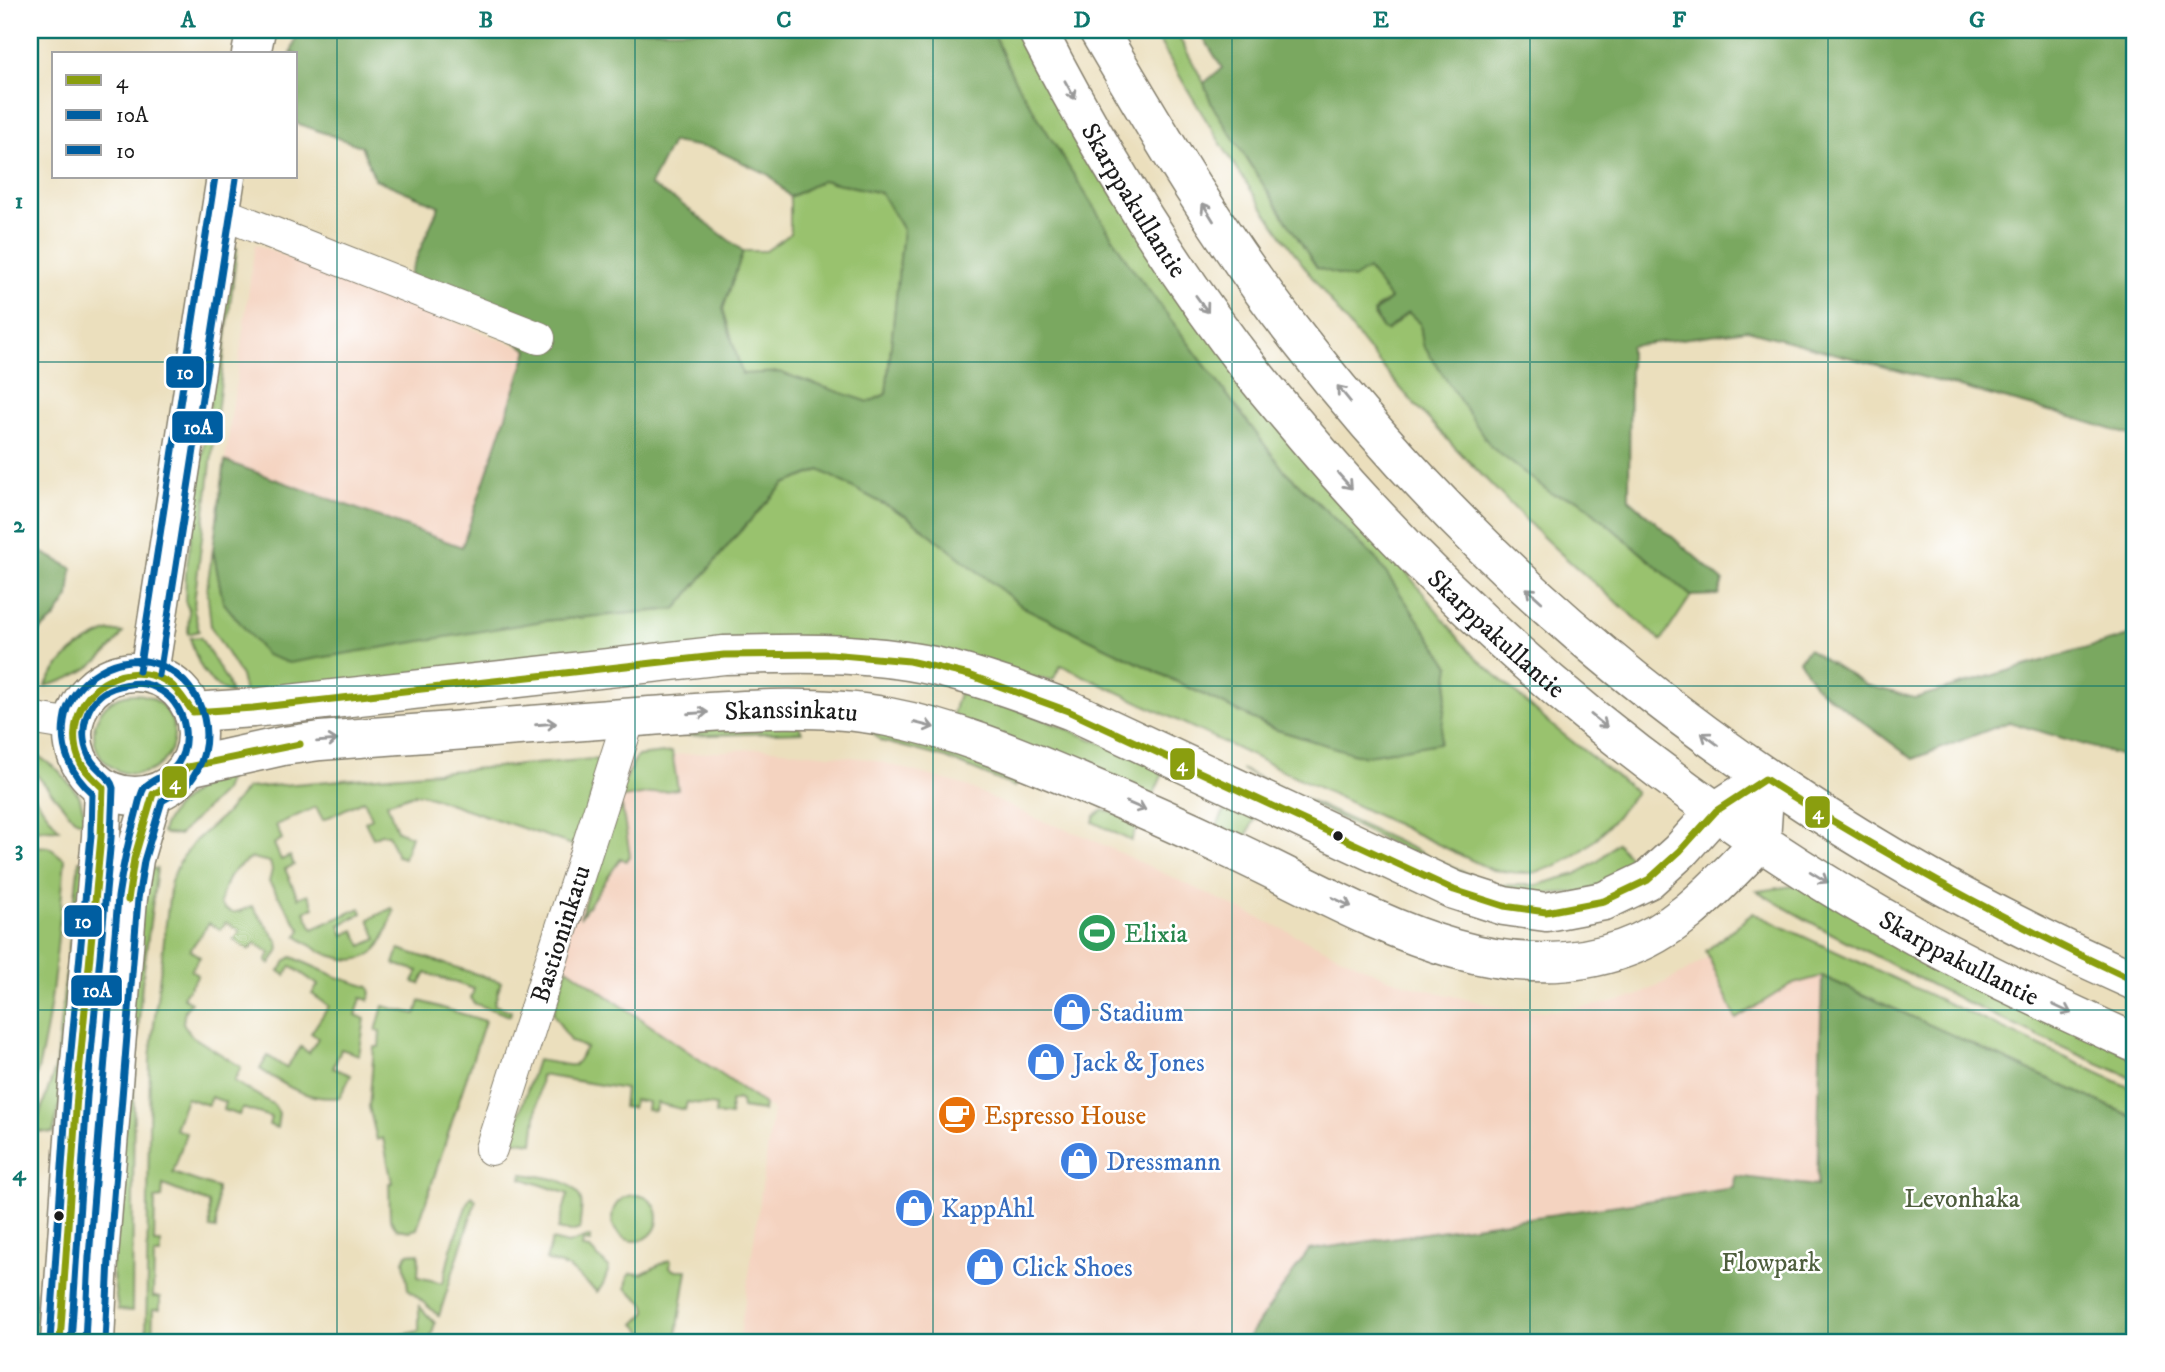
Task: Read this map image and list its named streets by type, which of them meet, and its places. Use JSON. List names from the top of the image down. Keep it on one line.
{"streets":{"street":["Skarppakullantie","Skanssinkatu","Bastioninkatu"]},"crossings":[["Skarppakullantie","Skanssinkatu"],["Skanssinkatu","Bastioninkatu"]],"parks":["Levonhaka","Flowpark"],"places":{"sports":["Elixia"],"shop":["Stadium","Jack & Jones","Dressmann","KappAhl","Click Shoes"],"cafe":["Espresso House"]},"lines":["transit line 10","transit line 10A","transit line 4"],"legend":["4","10A","10"],"grid":{"columns":["A","B","C","D","E","F","G"],"rows":["1","2","3","4"]}}
